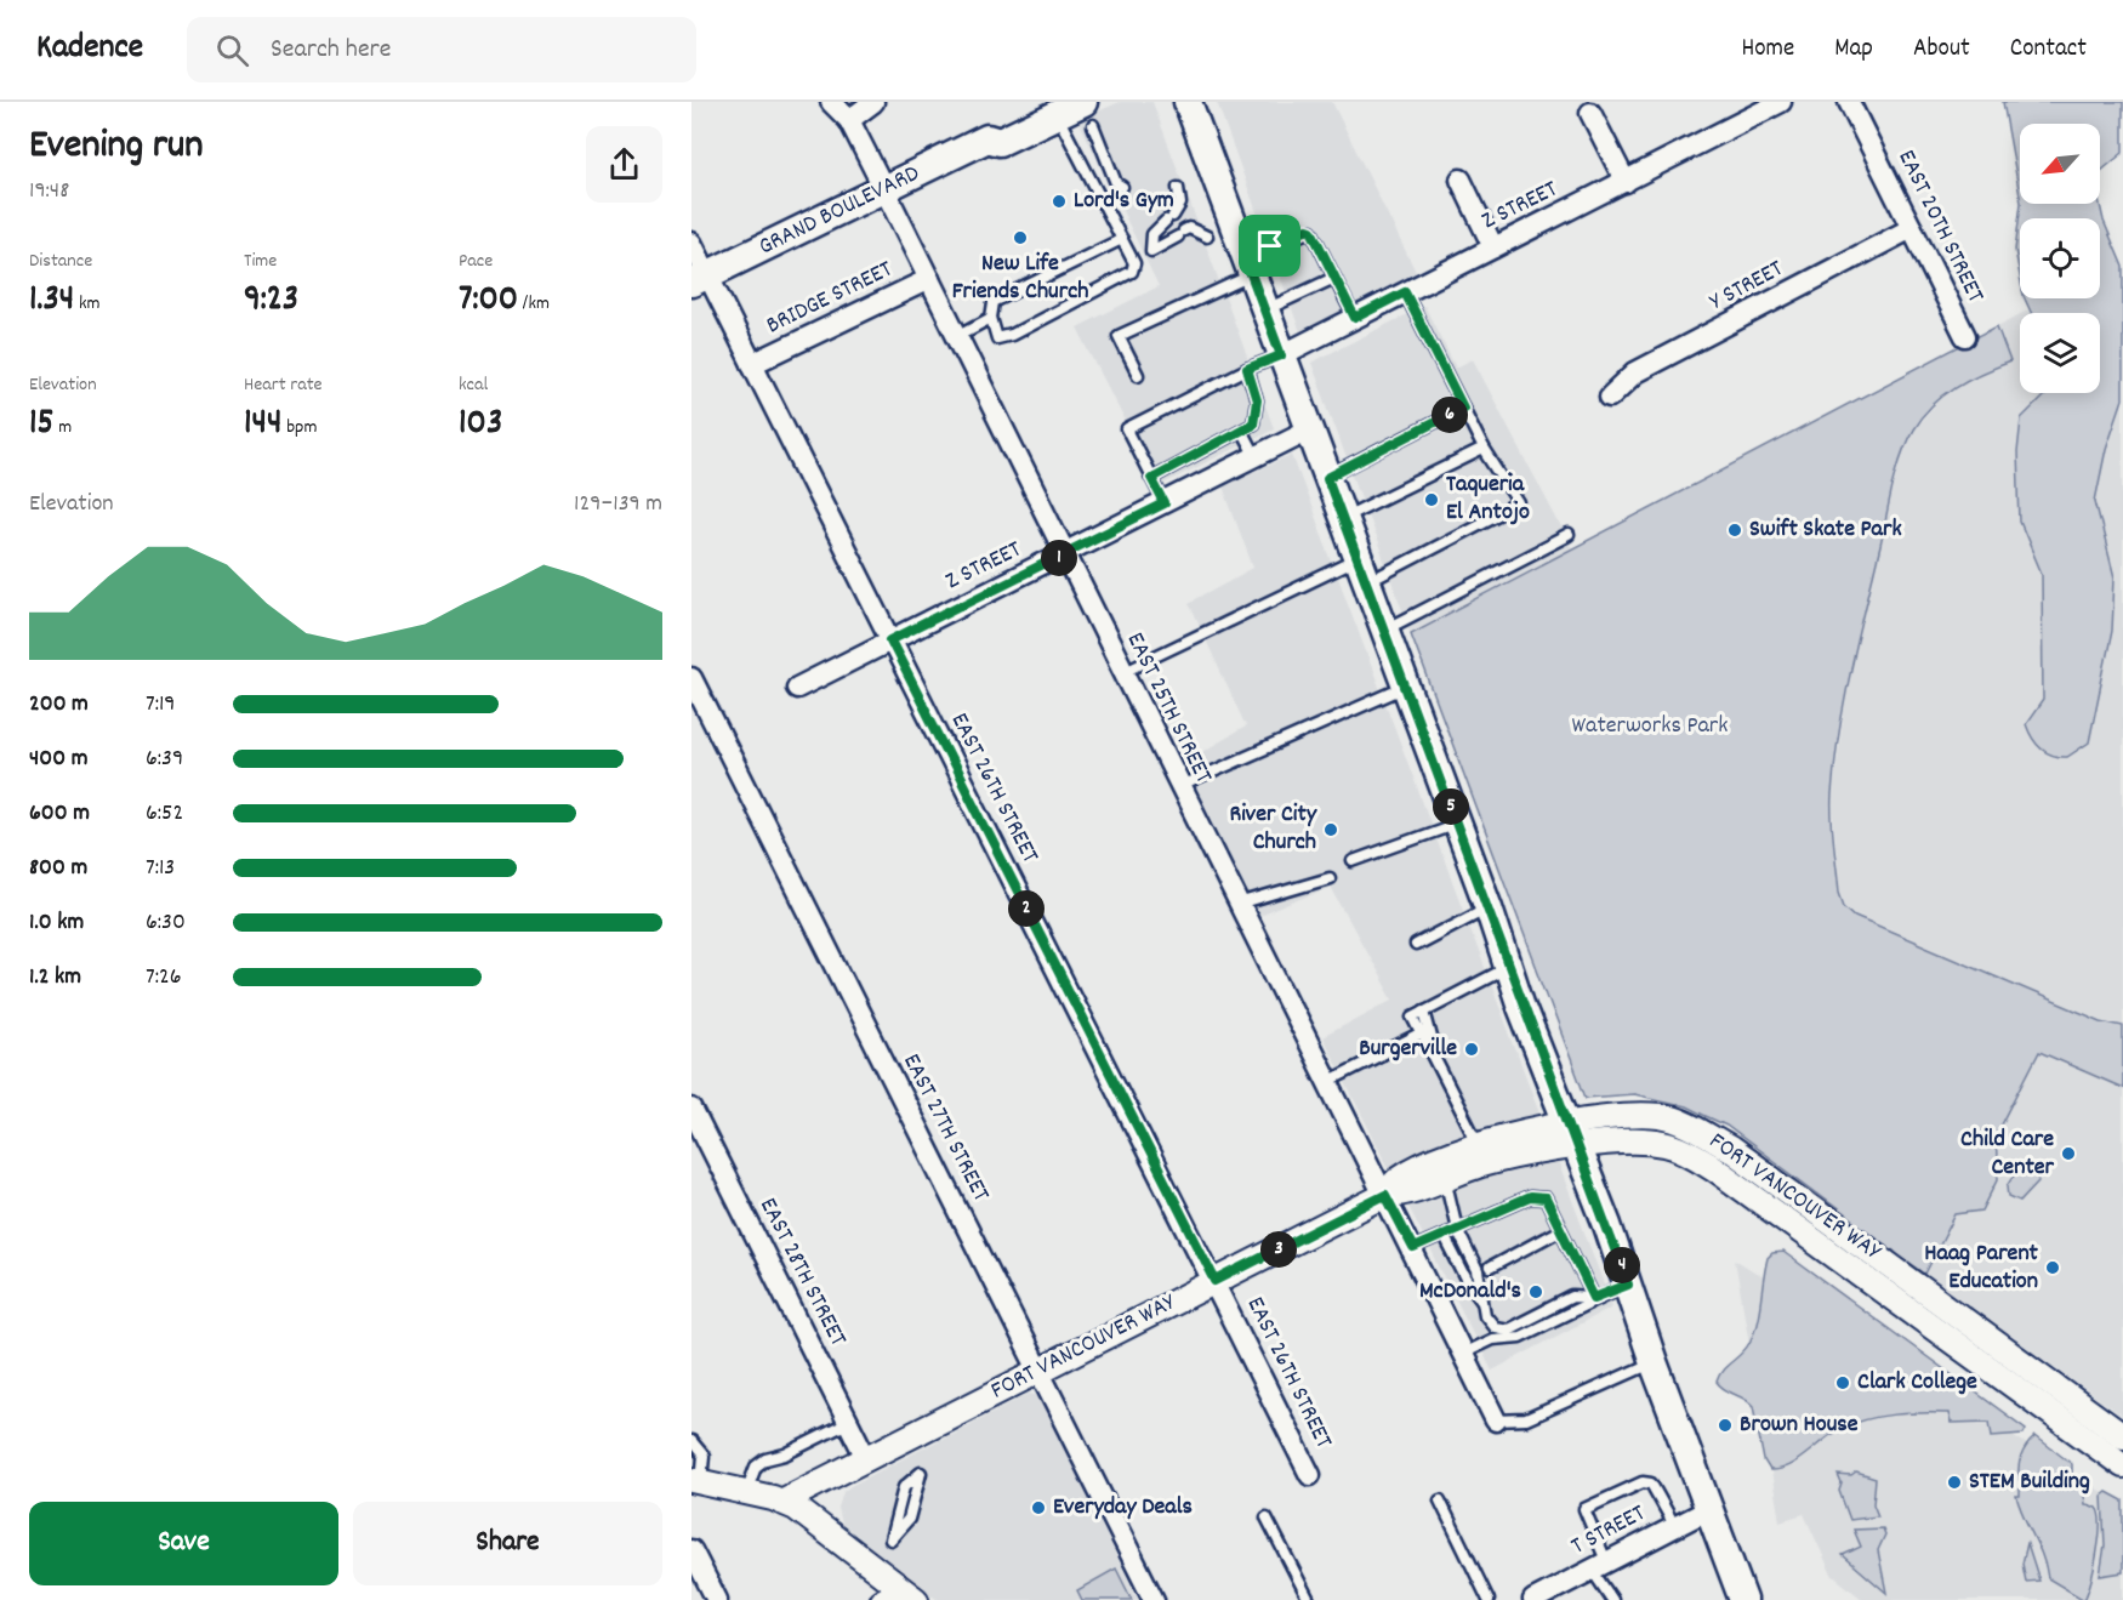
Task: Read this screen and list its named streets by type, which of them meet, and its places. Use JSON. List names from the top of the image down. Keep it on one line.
{"streets":{"main road":["GRAND BOULEVARD"],"street":["Z STREET","EAST 20TH STREET","Y STREET","BRIDGE STREET","EAST 25TH STREET","EAST 26TH STREET","EAST 27TH STREET","FORT VANCOUVER WAY","EAST 28TH STREET","T STREET"]},"crossings":[["Z STREET","EAST 25TH STREET"],["Z STREET","EAST 26TH STREET"],["GRAND BOULEVARD","EAST 25TH STREET"],["GRAND BOULEVARD","EAST 26TH STREET"],["EAST 20TH STREET","Y STREET"],["BRIDGE STREET","EAST 25TH STREET"],["BRIDGE STREET","EAST 26TH STREET"],["EAST 25TH STREET","FORT VANCOUVER WAY"],["EAST 26TH STREET","FORT VANCOUVER WAY"],["EAST 27TH STREET","FORT VANCOUVER WAY"],["FORT VANCOUVER WAY","EAST 28TH STREET"]],"parks":["Waterworks Park"],"places":["Lord's Gym","New Life Friends Church","Taqueria El Antojo","Swift Skate Park","River City Church","Burgerville","Child Care Center","Haag Parent Education","McDonald's","Clark College","Brown House","STEM Building","Everyday Deals"],"north":"bottom left","page":{"header":"Kadence","search":"Search here","nav":["Home","Map","About","Contact"],"heading":["Evening run","19:48"],"stats":[["Distance","1.34 km"],["Time","9:23"],["Pace","7:00 /km"],["Elevation","15 m"],["Heart rate","144 bpm"],["kcal","103"]],"pins":["6","1","5","2","3","4"],"chart":["Elevation","129–139 m"],"list":[{"name":"200 m","note":"7:19"},{"name":"400 m","note":"6:39"},{"name":"600 m","note":"6:52"},{"name":"800 m","note":"7:13"},{"name":"1.0 km","note":"6:30"},{"name":"1.2 km","note":"7:26"}],"buttons":["Save","Share"]}}
